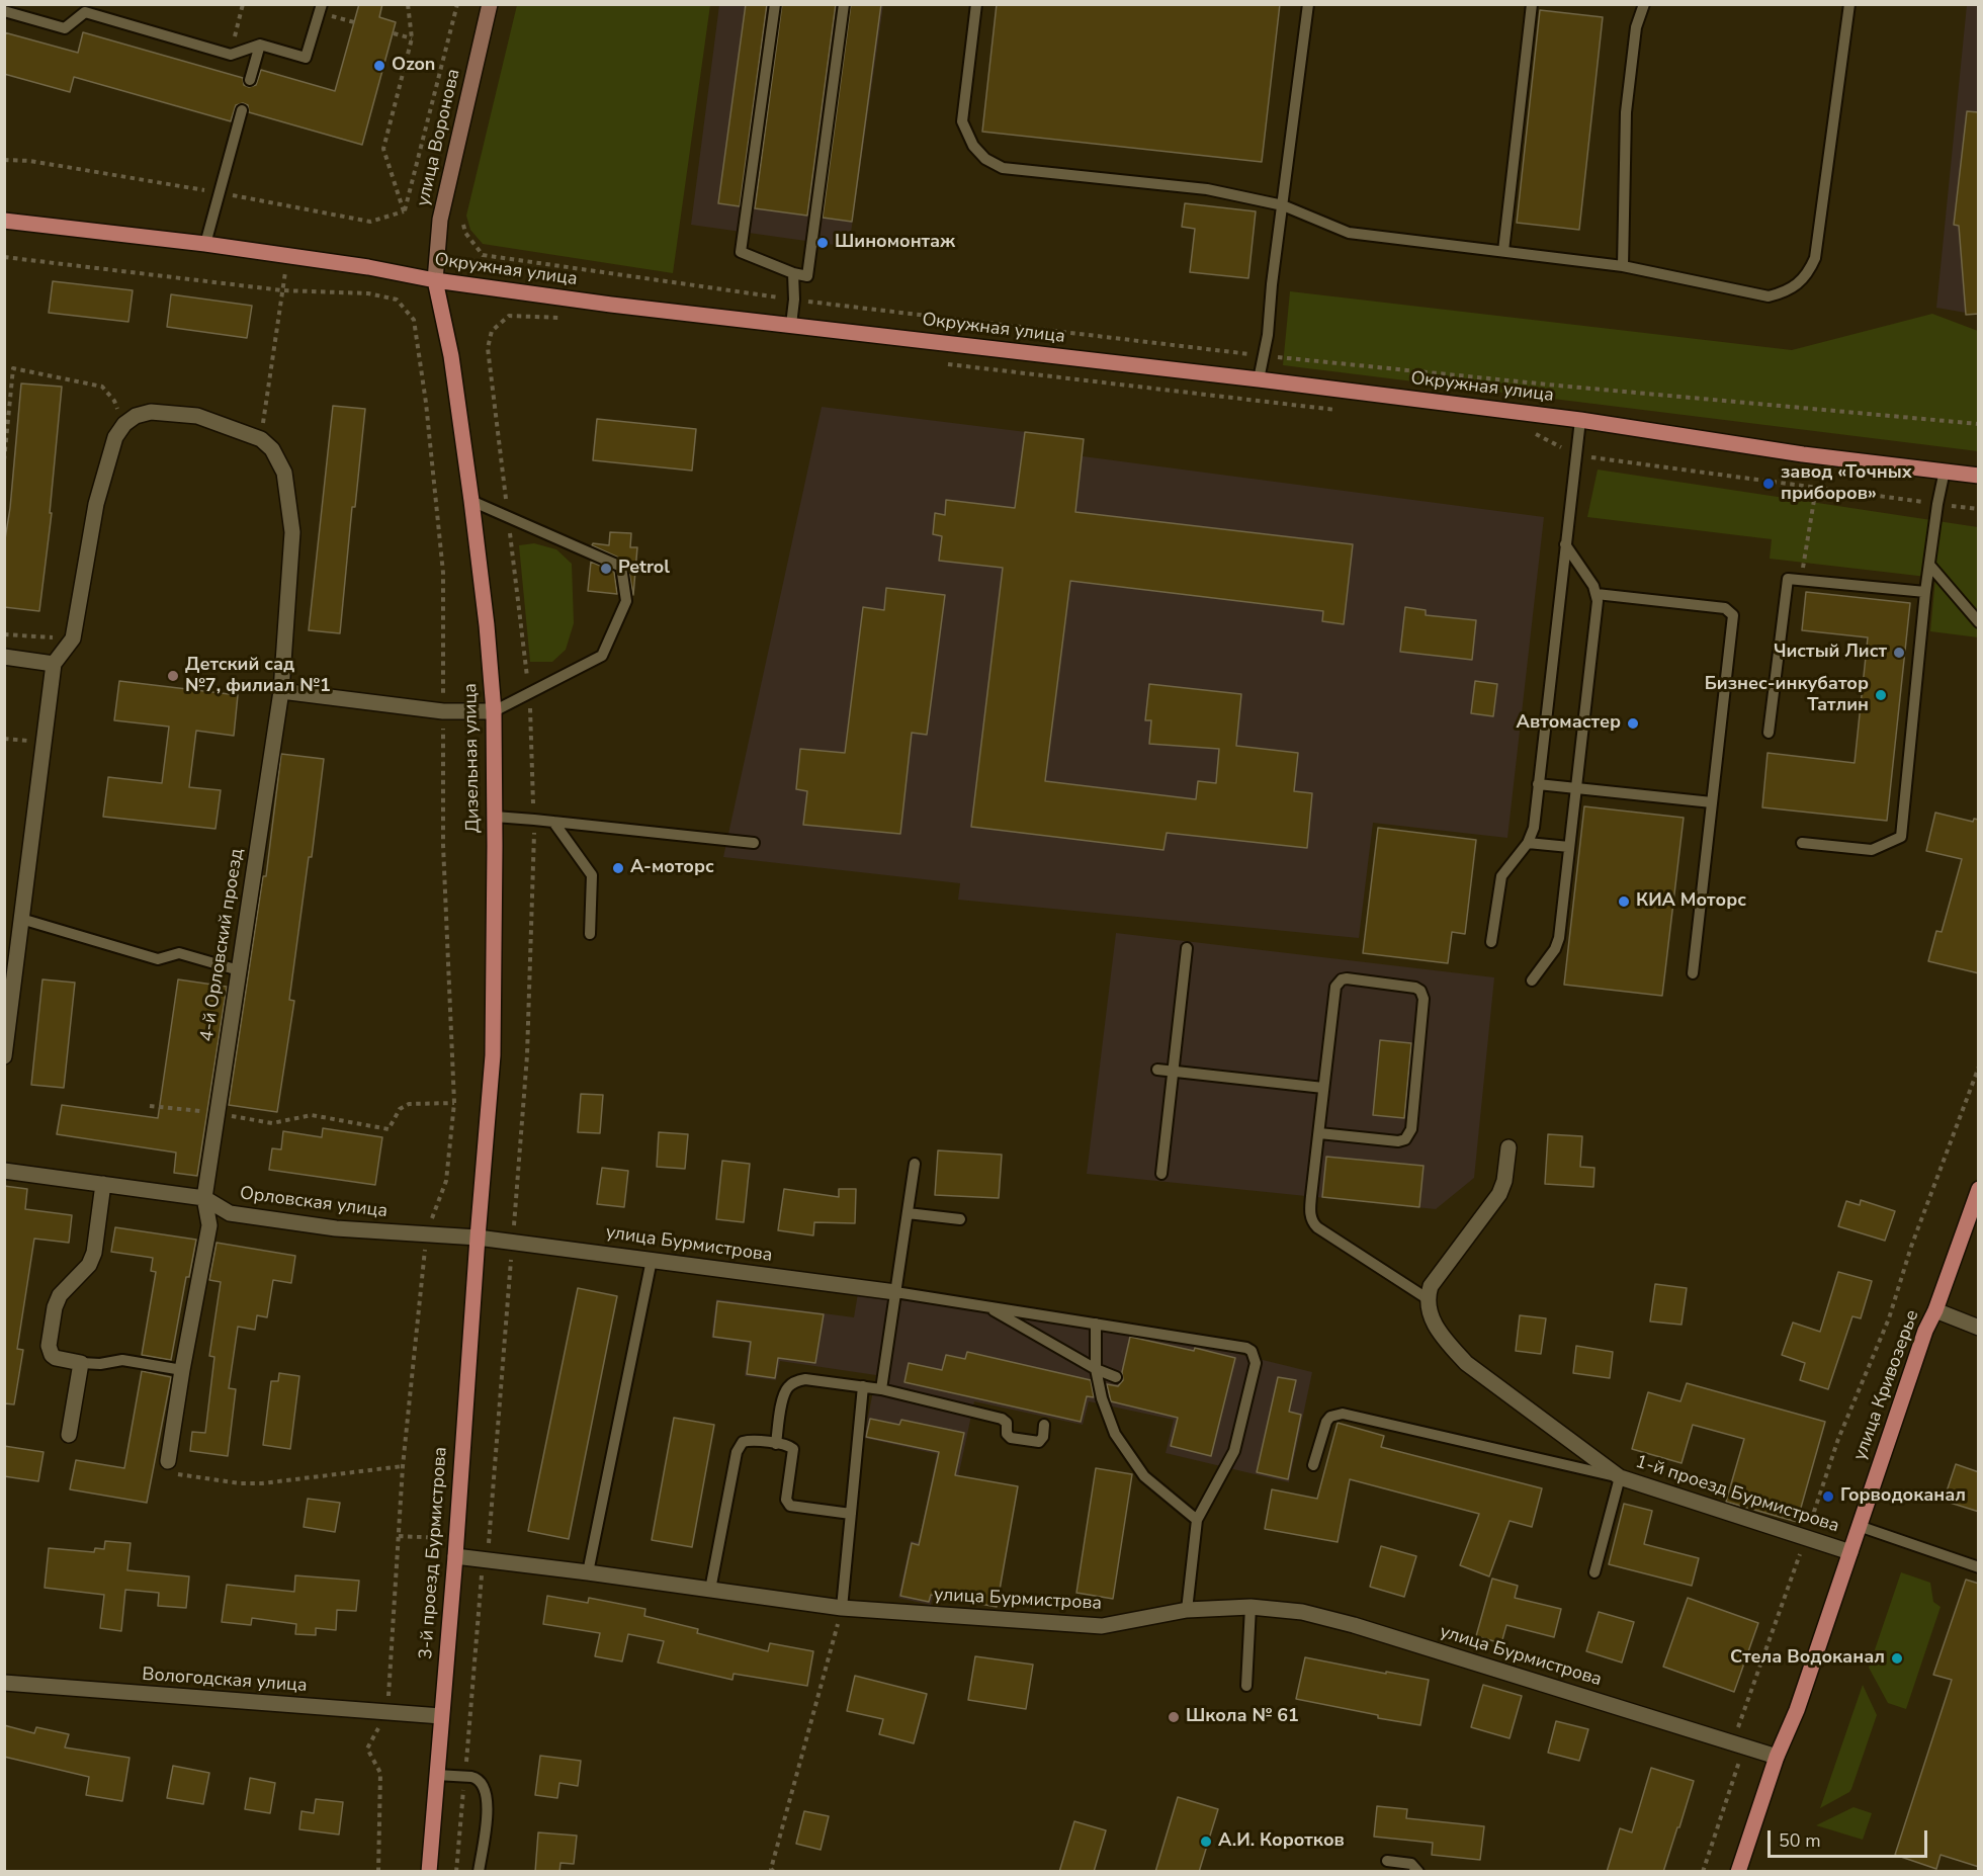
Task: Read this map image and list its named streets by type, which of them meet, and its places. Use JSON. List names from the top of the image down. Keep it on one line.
{"streets":{"main road":["улица Воронова","Окружная улица","Дизельная улица","улица Кривозерье","3-й проезд Бурмистрова"],"street":["4-й Орловский проезд","Орловская улица","улица Бурмистрова","1-й проезд Бурмистрова","Вологодская улица"]},"crossings":[["улица Воронова","Окружная улица"],["улица Воронова","Дизельная улица"],["Окружная улица","Дизельная улица"],["Дизельная улица","Орловская улица"],["Дизельная улица","улица Бурмистрова"],["Дизельная улица","3-й проезд Бурмистрова"],["4-й Орловский проезд","Орловская улица"],["Орловская улица","улица Бурмистрова"],["Орловская улица","3-й проезд Бурмистрова"],["улица Бурмистрова","улица Кривозерье"],["улица Бурмистрова","3-й проезд Бурмистрова"],["улица Кривозерье","1-й проезд Бурмистрова"],["3-й проезд Бурмистрова","Вологодская улица"]],"places":["Ozon","Шиномонтаж","завод «Точных приборов»","Petrol","Чистый Лист","Детский сад №7, филиал №1","Бизнес-инкубатор Татлин","Автомастер","А-моторс","КИА Моторс","Горводоканал","Стела Водоканал","Школа № 61","А.И. Коротков"],"scale_bar":"50 m"}
